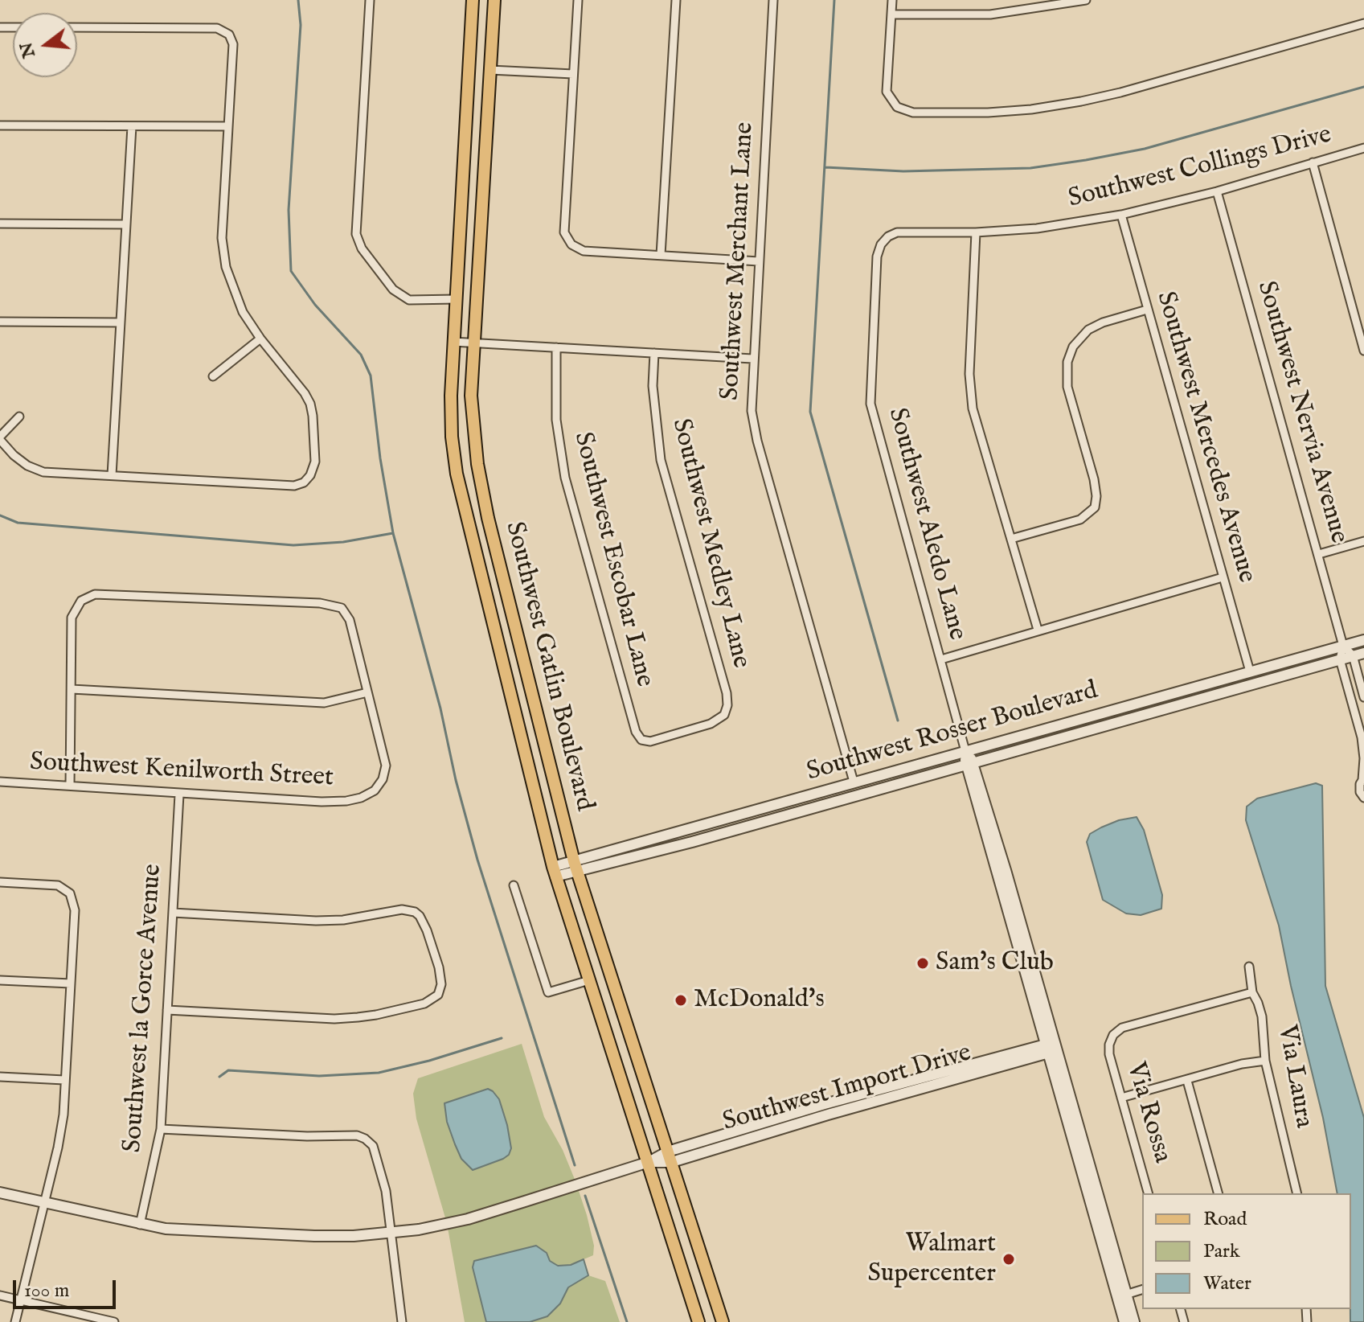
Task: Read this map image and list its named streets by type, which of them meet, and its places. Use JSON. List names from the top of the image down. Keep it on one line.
{"streets":{"main road":["Southwest Gatlin Boulevard"],"street":["Southwest Collings Drive","Southwest Merchant Lane","Southwest Nervia Avenue","Southwest Mercedes Avenue","Southwest Aledo Lane","Southwest Medley Lane","Southwest Escobar Lane","Southwest Rosser Boulevard","Southwest Kenilworth Street","Southwest la Gorce Avenue","Via Laura","Southwest Import Drive","Via Rossa"]},"crossings":[["Southwest Collings Drive","Southwest Nervia Avenue"],["Southwest Collings Drive","Southwest Mercedes Avenue"],["Southwest Collings Drive","Southwest Aledo Lane"],["Southwest Merchant Lane","Southwest Rosser Boulevard"],["Southwest Nervia Avenue","Southwest Rosser Boulevard"],["Southwest Mercedes Avenue","Southwest Rosser Boulevard"],["Southwest Aledo Lane","Southwest Rosser Boulevard"],["Southwest Aledo Lane","Southwest Import Drive"],["Southwest Medley Lane","Southwest Escobar Lane"],["Southwest Gatlin Boulevard","Southwest Rosser Boulevard"],["Southwest Gatlin Boulevard","Southwest Import Drive"],["Southwest Kenilworth Street","Southwest la Gorce Avenue"],["Southwest la Gorce Avenue","Southwest Import Drive"],["Via Laura","Via Rossa"]],"places":["Sam's Club","McDonald's","Walmart Supercenter"],"legend":["Road","Park","Water"],"scale_bar":"100 m","north":"left"}
